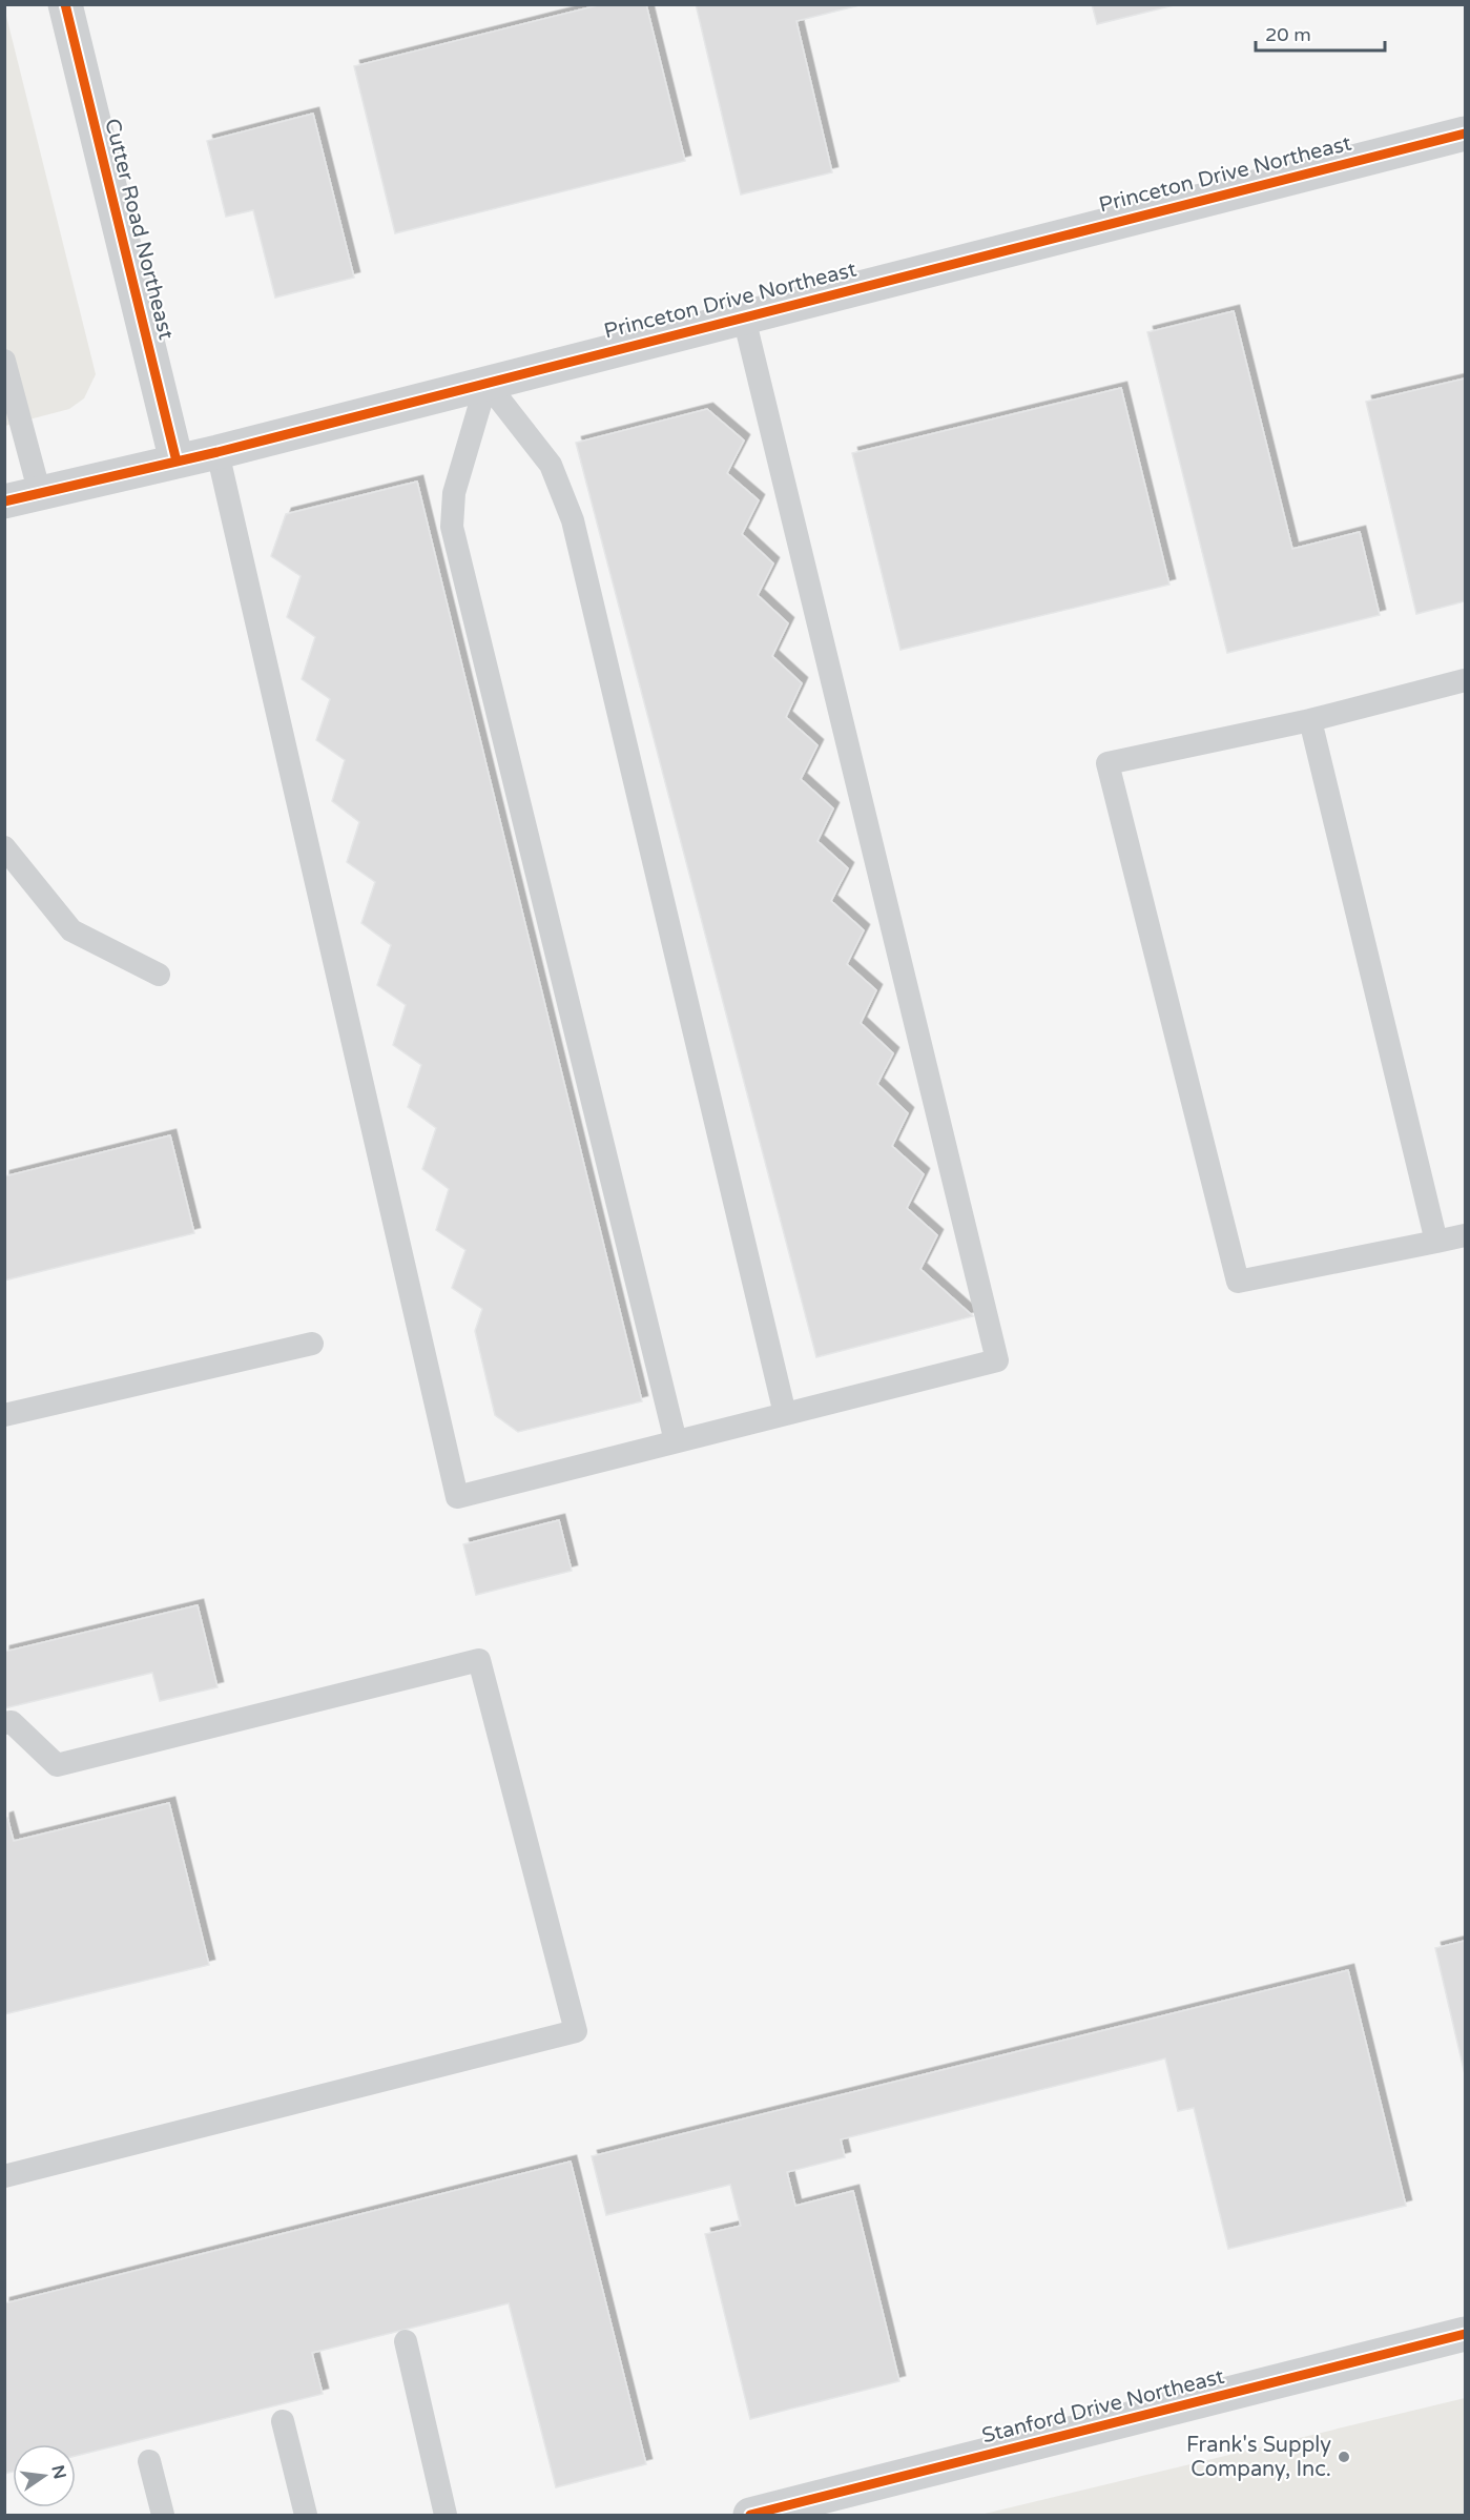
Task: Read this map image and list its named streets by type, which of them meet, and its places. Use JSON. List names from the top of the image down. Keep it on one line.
{"streets":{"street":["Princeton Drive Northeast","Cutter Road Northeast","Stanford Drive Northeast"]},"crossings":[["Princeton Drive Northeast","Cutter Road Northeast"]],"places":["Frank's Supply Company, Inc."],"scale_bar":"20 m","north":"right"}
